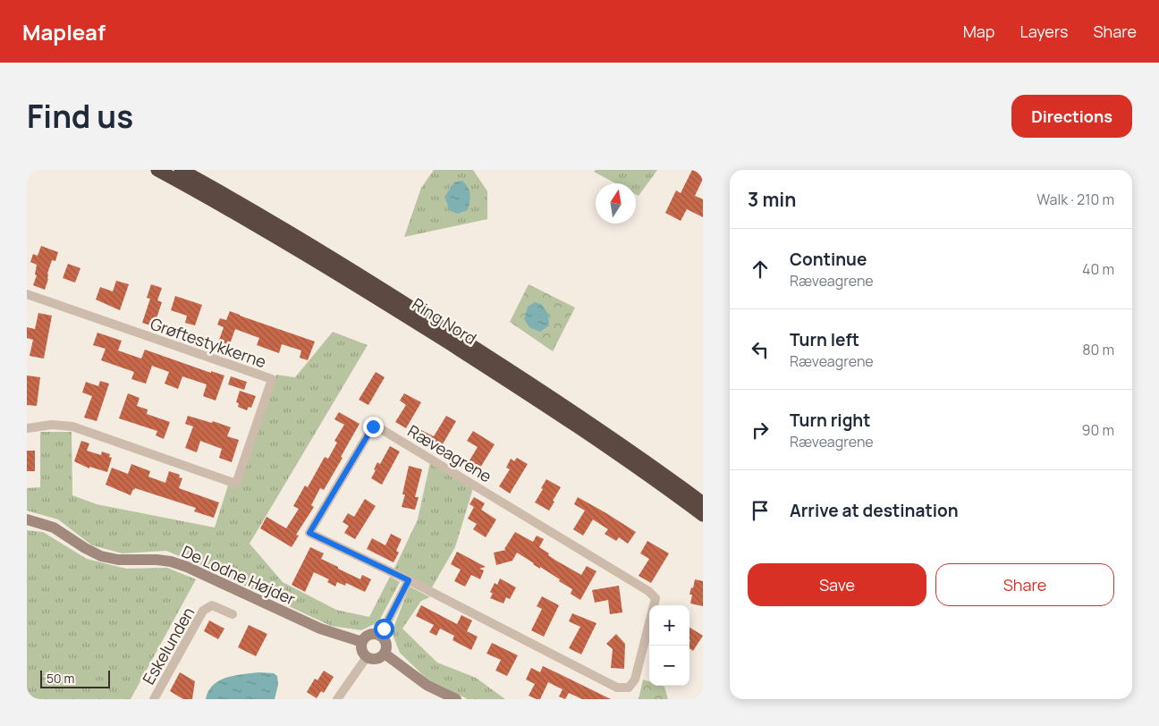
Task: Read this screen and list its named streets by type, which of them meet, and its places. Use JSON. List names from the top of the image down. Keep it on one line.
{"streets":{"highway":["Ring Nord"],"street":["Grøftestykkerne","Ræveagrene","De Lodne Højder","Eskelunden"]},"scale_bar":"50 m","north":"top","page":{"header":"Mapleaf","nav":["Map","Layers","Share"],"title":"Find us","buttons":["Directions",["Save","Share"]],"heading":["3 min","Walk · 210 m"],"list":[["Continue","Ræveagrene","40 m"],["Turn left","Ræveagrene","80 m"],["Turn right","Ræveagrene","90 m"],"Arrive at destination"],"map_buttons":["+","−"],"scale":"50 m"}}
